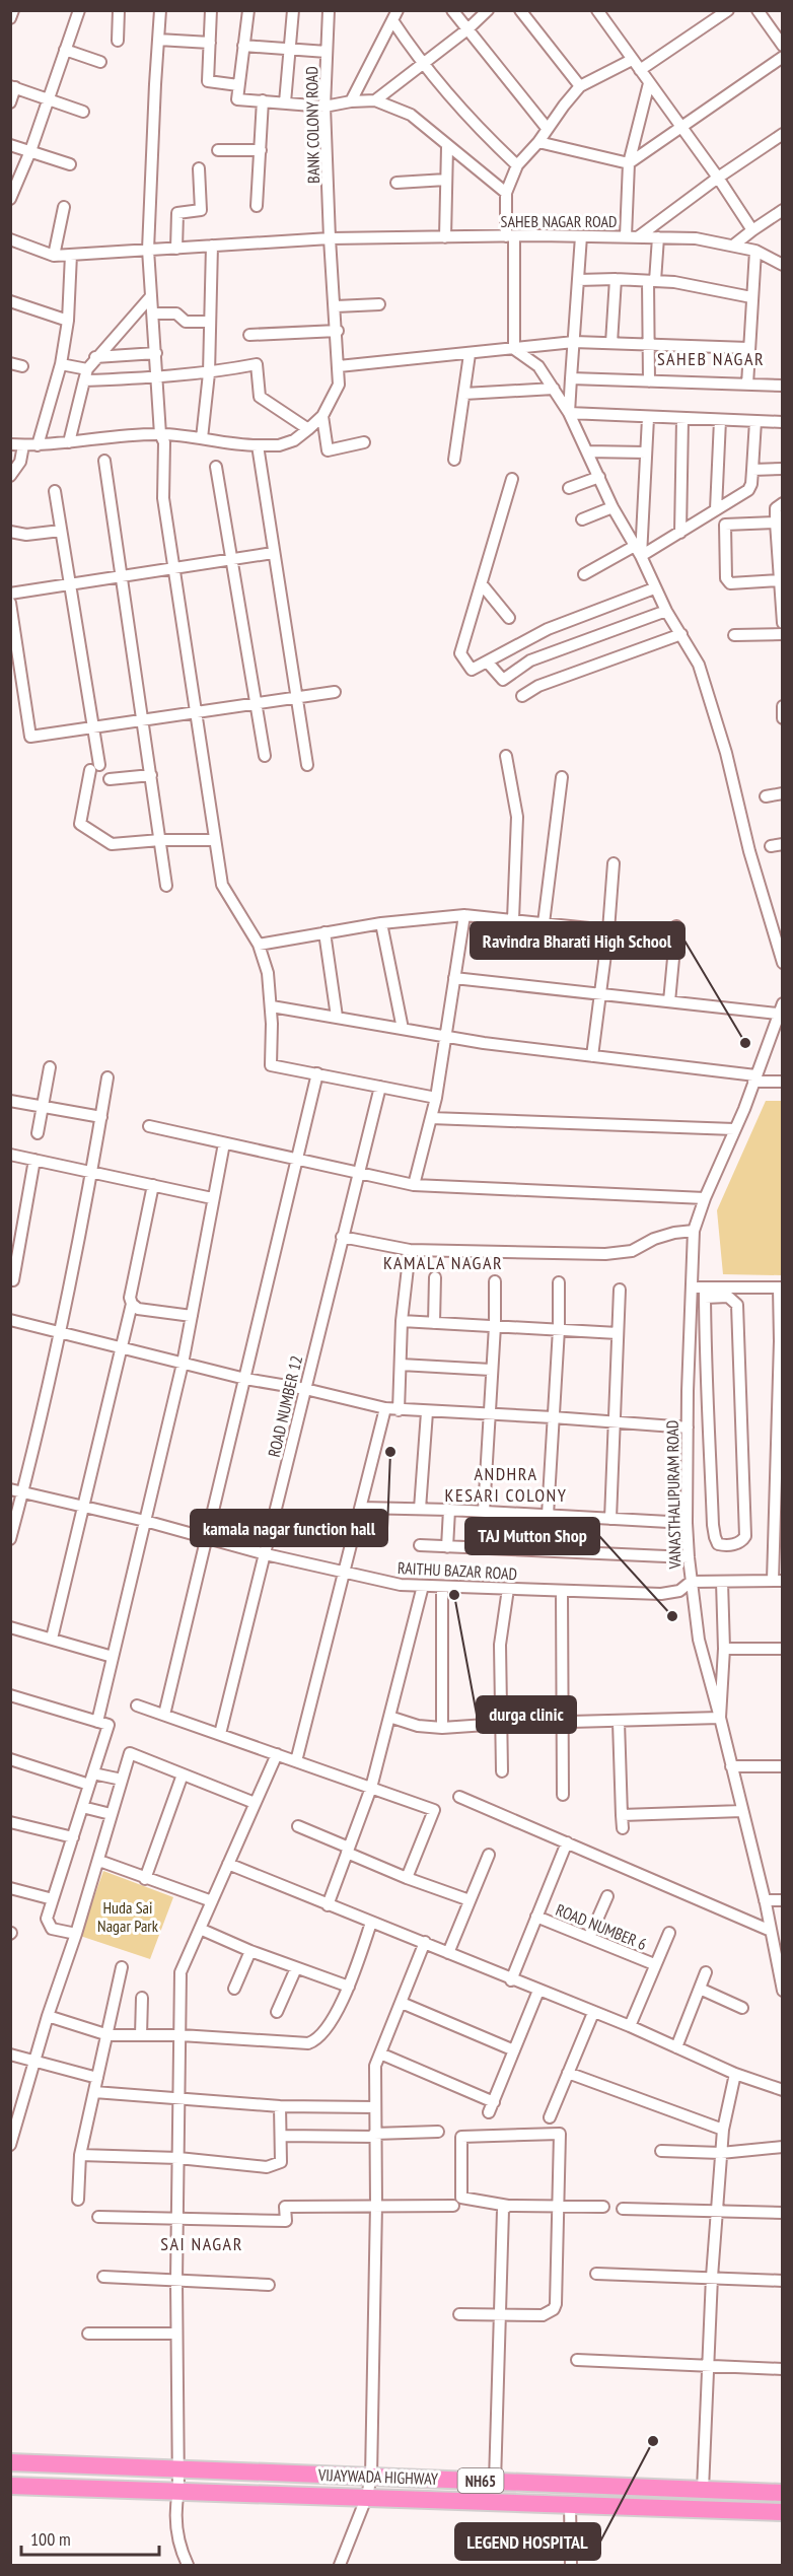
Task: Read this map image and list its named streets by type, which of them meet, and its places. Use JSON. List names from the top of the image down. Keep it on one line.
{"streets":{"highway":["VIJAYWADA HIGHWAY","NH65"],"street":["BANK COLONY ROAD","SAHEB NAGAR ROAD","ROAD NUMBER 12","VANASTHALIPURAM ROAD","RAITHU BAZAR ROAD","ROAD NUMBER 6"]},"crossings":[["BANK COLONY ROAD","SAHEB NAGAR ROAD"],["ROAD NUMBER 12","RAITHU BAZAR ROAD"],["VANASTHALIPURAM ROAD","RAITHU BAZAR ROAD"]],"districts":["SAHEB NAGAR","KAMALA NAGAR","ANDHRA KESARI COLONY","SAI NAGAR"],"parks":["Huda Sai Nagar Park"],"places":["Ravindra Bharati High School","kamala nagar function hall","durga clinic","TAJ Mutton Shop","LEGEND HOSPITAL"],"scale_bar":"100 m"}
